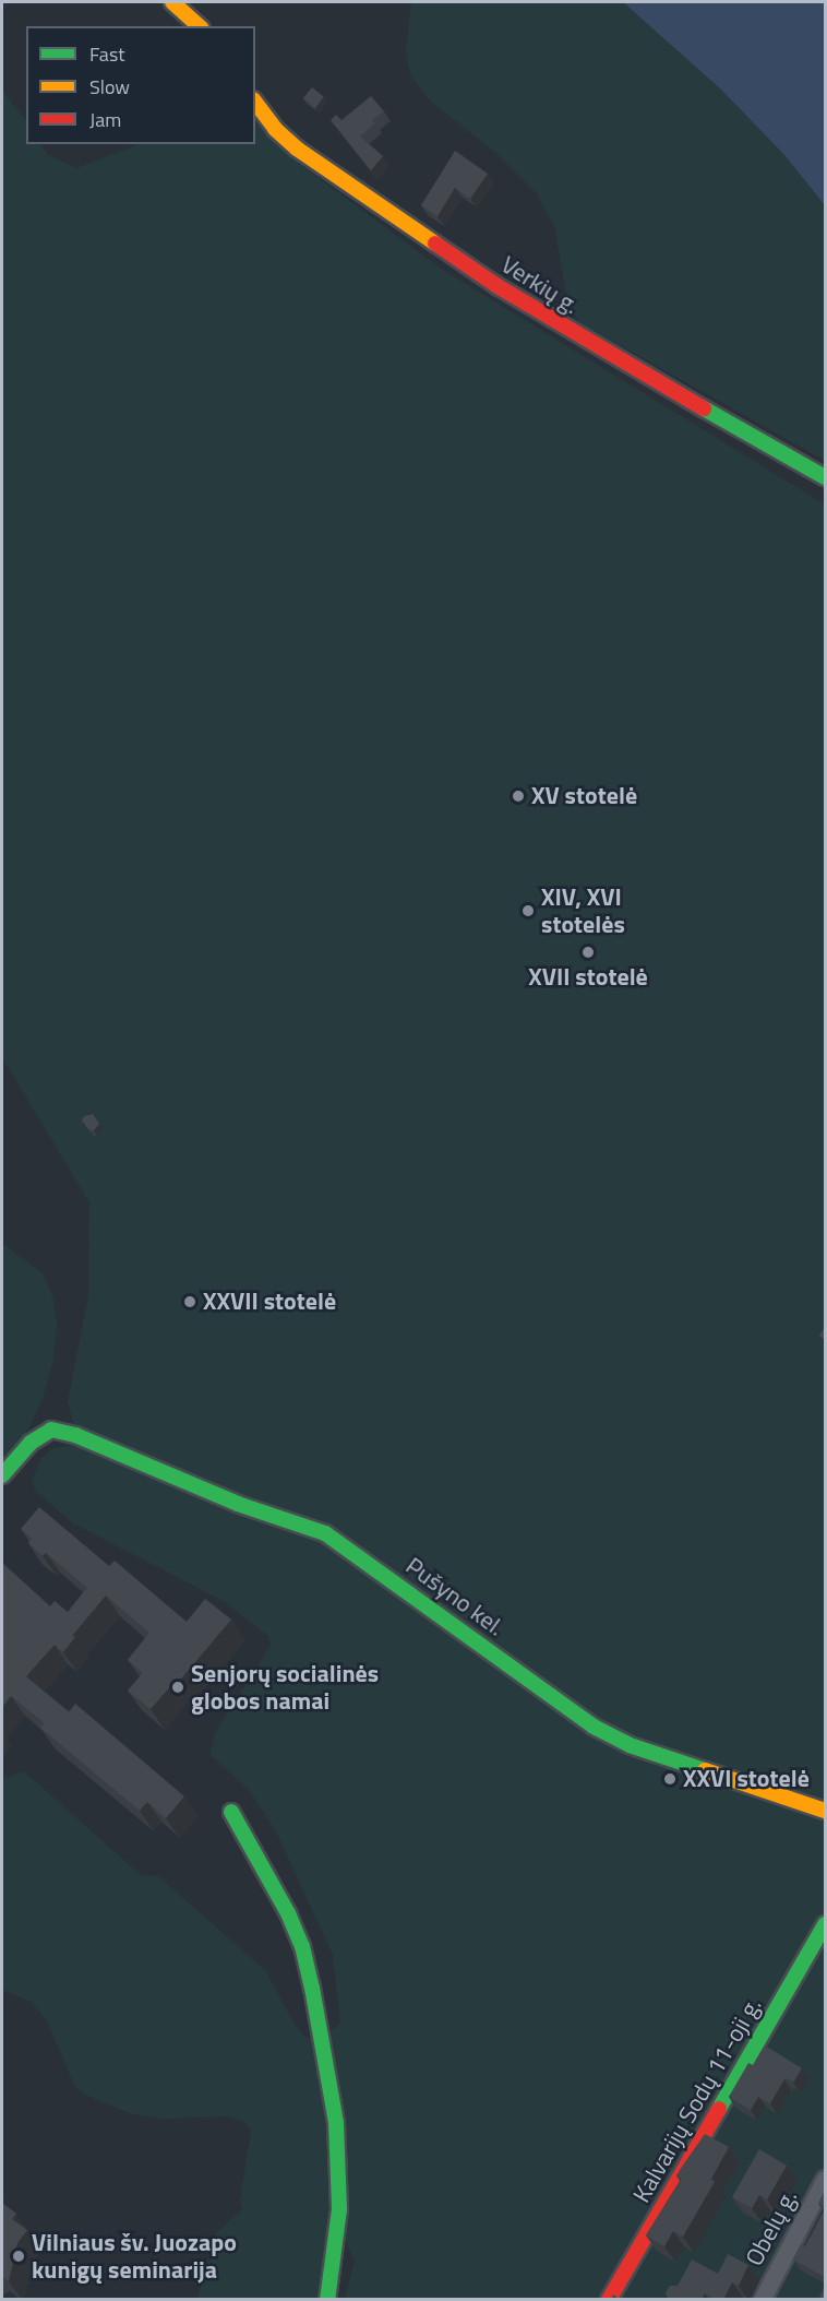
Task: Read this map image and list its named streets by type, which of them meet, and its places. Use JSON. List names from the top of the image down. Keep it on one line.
{"streets":{"street":["Verkių g.","Pušyno kel.","Kalvarijų Sodų 11-oji g.","Obelų g."]},"places":["XV stotelė","XIV, XVI stotelės","XVII stotelė","XXVII stotelė","Senjorų socialinės globos namai","XXVI stotelė","Vilniaus šv. Juozapo kunigų seminarija"],"legend":["Fast","Slow","Jam"]}
